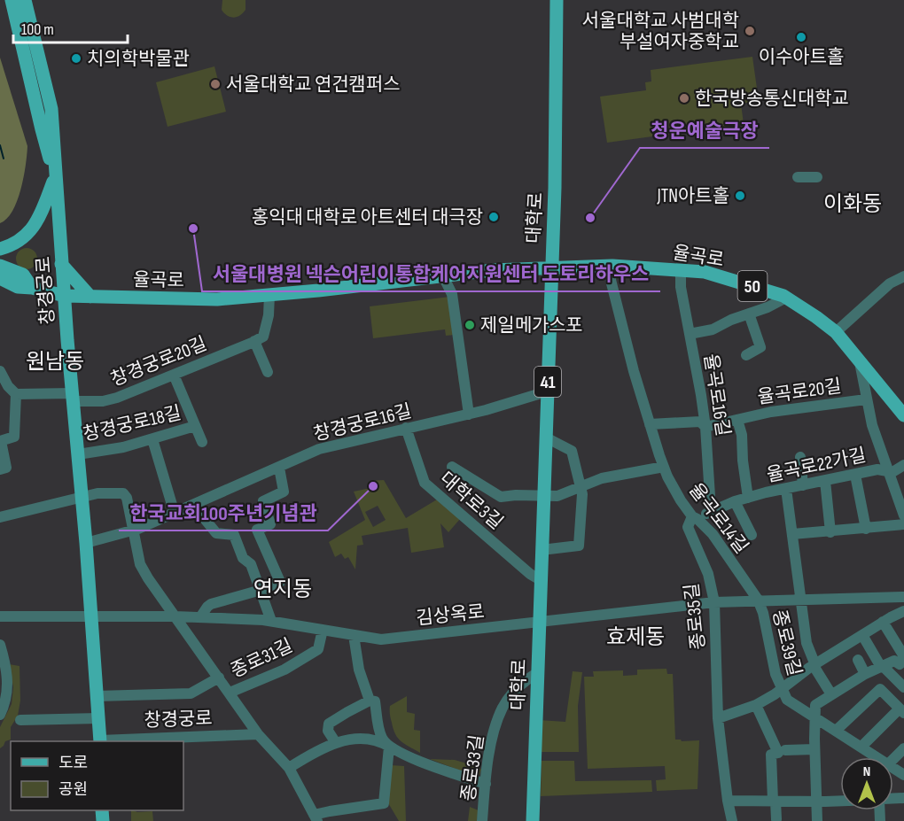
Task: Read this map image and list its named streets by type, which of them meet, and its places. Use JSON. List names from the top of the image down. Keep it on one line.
{"streets":{"main road":["대학로","율곡로","50","창경궁로","41"],"street":["창경궁로20길","율곡로20길","율곡로16길","창경궁로16길","창경궁로18길","율곡로22가길","대학로3길","율곡로14길","김상옥로","종로35길","종로39길","종로31길","종로33길"]},"crossings":[["대학로","율곡로"],["대학로","창경궁로16길"],["대학로","대학로3길"],["대학로","김상옥로"],["대학로","종로33길"],["율곡로","창경궁로"],["율곡로","율곡로16길"],["율곡로","율곡로14길"],["창경궁로","창경궁로20길"],["창경궁로","창경궁로16길"],["창경궁로","창경궁로18길"],["창경궁로","김상옥로"],["창경궁로","종로31길"],["창경궁로20길","창경궁로18길"],["율곡로20길","율곡로16길"],["율곡로20길","율곡로22가길"],["율곡로16길","율곡로22가길"],["창경궁로16길","대학로3길"],["율곡로14길","김상옥로"],["율곡로14길","종로35길"],["율곡로14길","종로39길"],["김상옥로","종로35길"],["김상옥로","종로39길"],["김상옥로","종로31길"]],"districts":["이화동","원남동","연지동","효제동"],"places":["서울대학교 사범대학 부설여자중학교","이수아트홀","치의학박물관","서울대학교 연건캠퍼스","한국방송통신대학교","JTN아트홀","홍익대 대학로 아트센터 대극장","청운예술극장","서울대병원 넥슨어린이통합케어지원센터 도토리하우스","제일메가스포","한국교회100주년기념관"],"legend":["도로","공원"],"scale_bar":"100 m","north":"top"}
